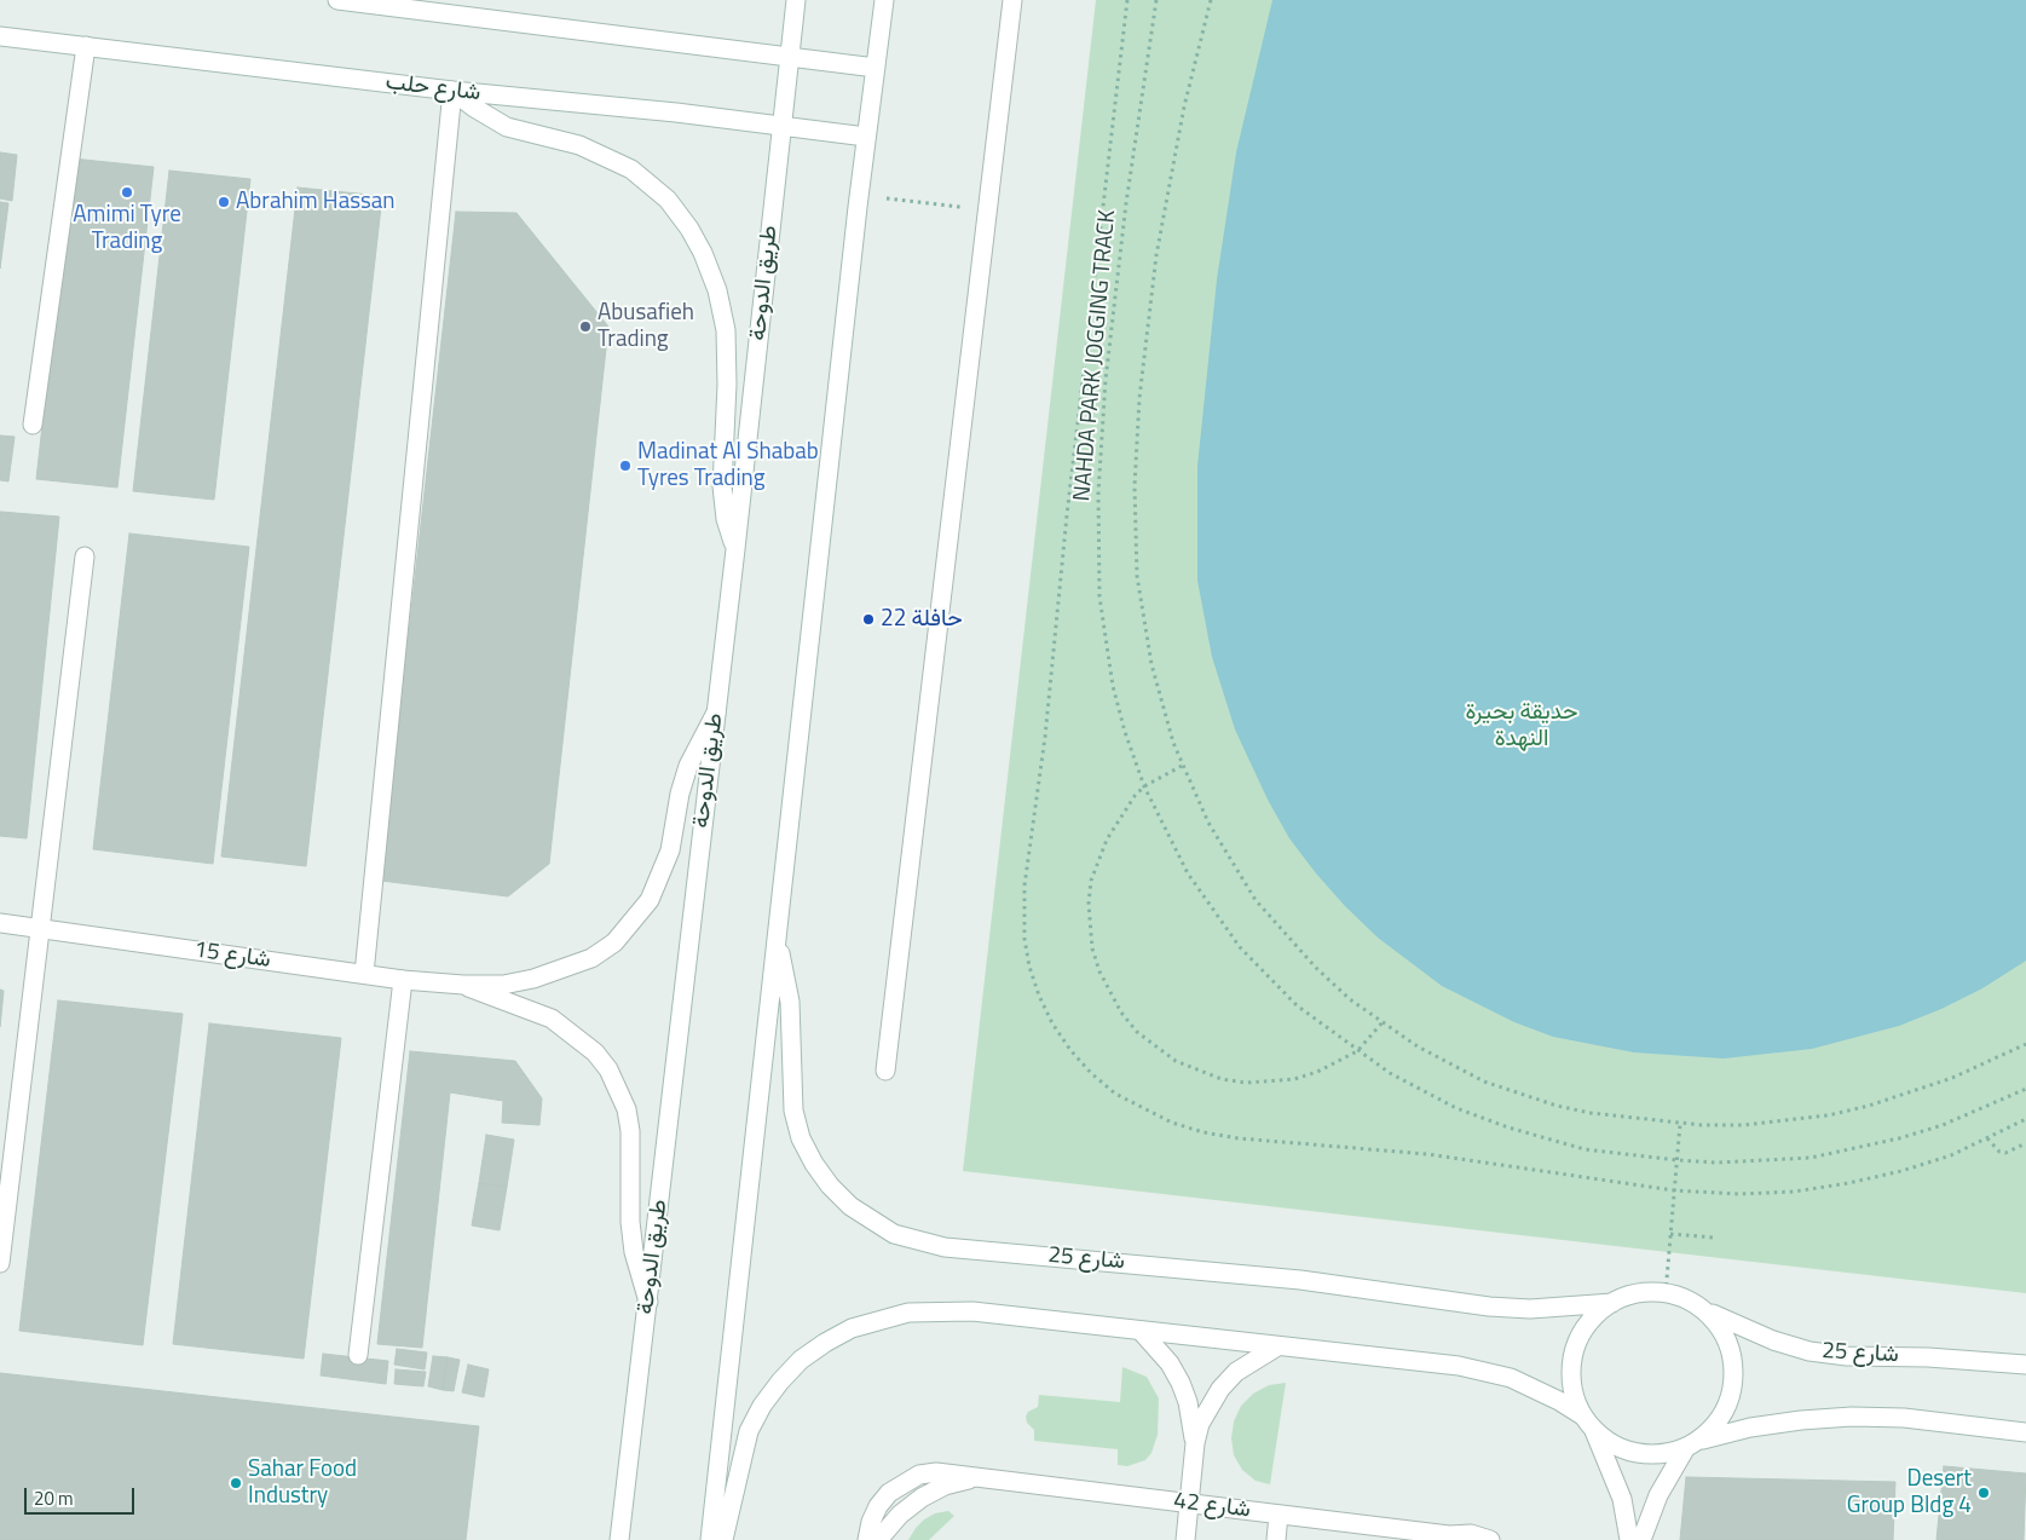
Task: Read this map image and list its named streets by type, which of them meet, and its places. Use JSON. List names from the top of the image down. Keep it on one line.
{"streets":{"street":["شارع حلب","طريق الدوحة","شارع 15","شارع 25","شارع 42"],"path":["NAHDA PARK JOGGING TRACK"]},"crossings":[["شارع حلب","طريق الدوحة"],["طريق الدوحة","شارع 15"]],"parks":["حديقة بحيرة النهدة"],"places":["Amimi Tyre Trading","Abrahim Hassan","Abusafieh Trading","Madinat Al Shabab Tyres Trading","حافلة 22","Sahar Food Industry","Desert Group Bldg 4"],"scale_bar":"20 m"}
